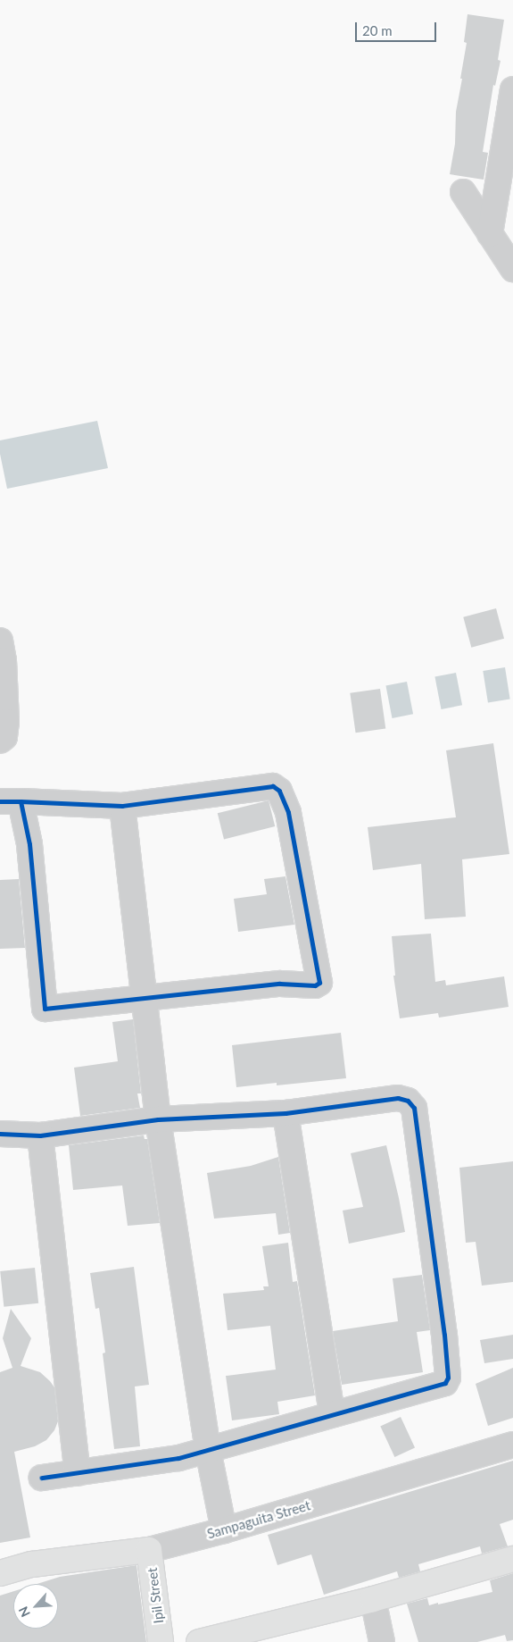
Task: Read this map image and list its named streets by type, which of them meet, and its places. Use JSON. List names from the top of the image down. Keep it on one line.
{"streets":{"street":["Sampaguita Street","Ipil Street"]},"crossings":[["Sampaguita Street","Ipil Street"]],"scale_bar":"20 m","north":"bottom left"}
